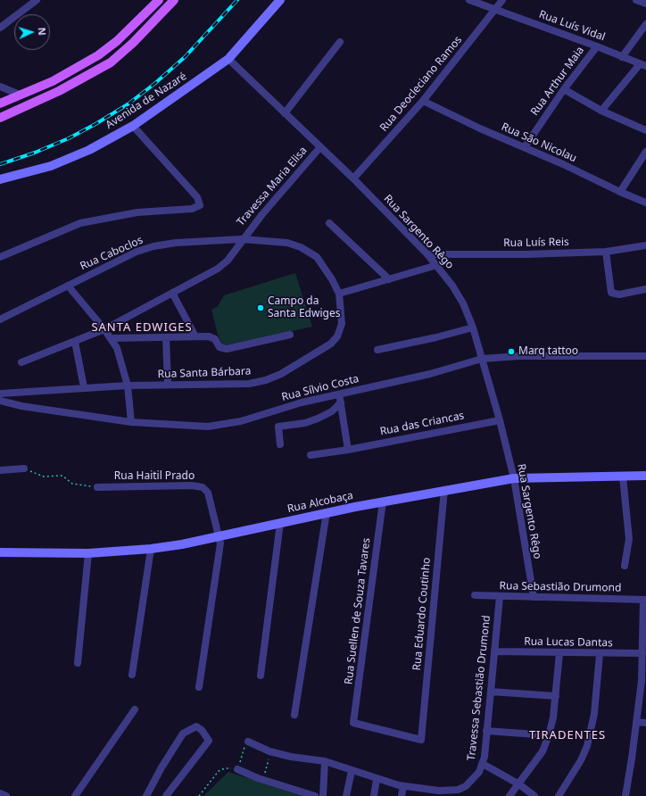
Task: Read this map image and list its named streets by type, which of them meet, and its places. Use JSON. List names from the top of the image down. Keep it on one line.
{"streets":{"main road":["Avenida de Nazaré","Rua Alcobaça"],"street":["Rua Luís Vidal","Rua Arthur Maia","Rua Deocleciano Ramos","Rua São Nicolau","Travessa Maria Elisa","Rua Sargento Rêgo","Rua Luís Reis","Rua Caboclos","Rua Santa Bárbara","Rua Sílvio Costa","Rua das Criancas","Rua Haitil Prado","Rua Sebastião Drumond","Rua Suellen de Souza Tavares","Rua Eduardo Coutinho","Rua Lucas Dantas","Travessa Sebastião Drumond"]},"crossings":[["Rua Luís Vidal","Rua Arthur Maia"],["Rua Luís Vidal","Rua Deocleciano Ramos"],["Rua Arthur Maia","Rua São Nicolau"],["Rua Deocleciano Ramos","Rua São Nicolau"],["Rua Deocleciano Ramos","Rua Sargento Rêgo"],["Avenida de Nazaré","Rua Sargento Rêgo"],["Travessa Maria Elisa","Rua Sargento Rêgo"],["Travessa Maria Elisa","Rua Caboclos"],["Travessa Maria Elisa","Rua Santa Bárbara"],["Rua Sargento Rêgo","Rua Luís Reis"],["Rua Sargento Rêgo","Rua Sílvio Costa"],["Rua Sargento Rêgo","Rua das Criancas"],["Rua Sargento Rêgo","Rua Alcobaça"],["Rua Sargento Rêgo","Rua Sebastião Drumond"],["Rua Caboclos","Rua Santa Bárbara"],["Rua Haitil Prado","Rua Alcobaça"],["Rua Alcobaça","Rua Suellen de Souza Tavares"],["Rua Alcobaça","Rua Eduardo Coutinho"],["Rua Sebastião Drumond","Travessa Sebastião Drumond"],["Rua Suellen de Souza Tavares","Rua Eduardo Coutinho"],["Rua Lucas Dantas","Travessa Sebastião Drumond"]],"districts":["SANTA EDWIGES","TIRADENTES"],"places":["Campo da Santa Edwiges","Marq tattoo"],"north":"right"}
